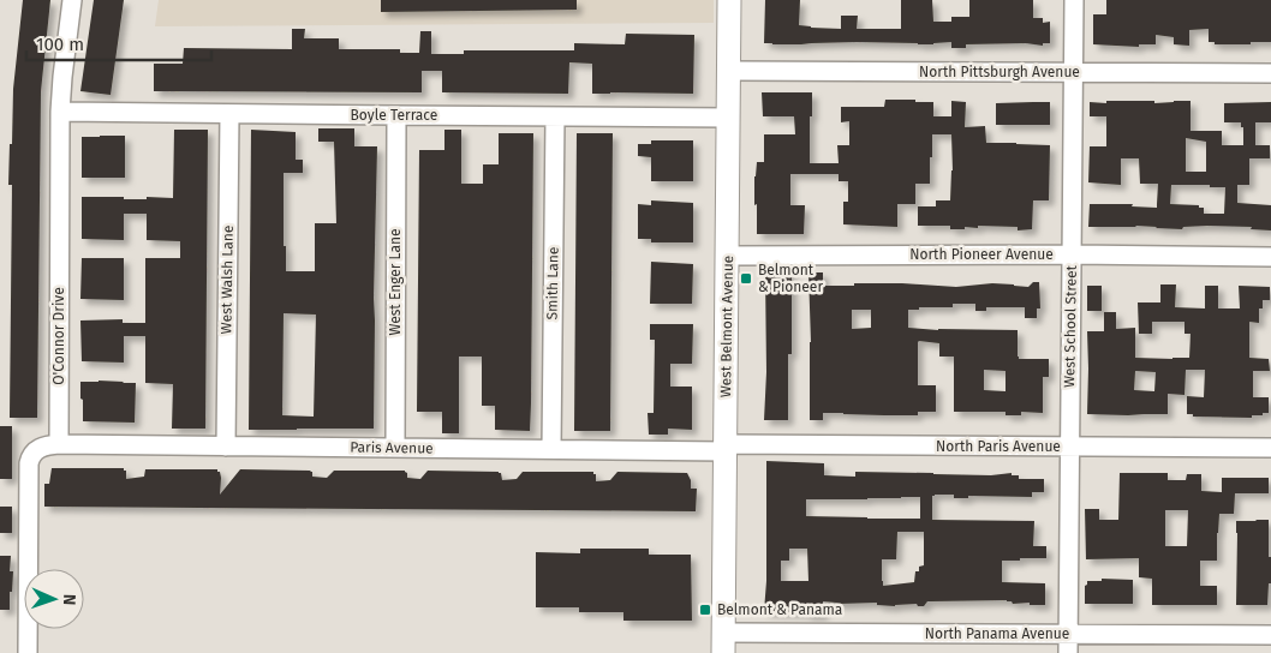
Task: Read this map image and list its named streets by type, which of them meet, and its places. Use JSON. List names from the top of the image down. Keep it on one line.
{"streets":{"main road":["West Belmont Avenue"],"street":["North Pittsburgh Avenue","Boyle Terrace","North Pioneer Avenue","West Walsh Lane","West Enger Lane","Smith Lane","West School Street","O'Connor Drive","North Paris Avenue","Paris Avenue","North Panama Avenue"]},"crossings":[["North Pittsburgh Avenue","West Belmont Avenue"],["North Pittsburgh Avenue","West School Street"],["Boyle Terrace","West Walsh Lane"],["Boyle Terrace","West Enger Lane"],["Boyle Terrace","Smith Lane"],["Boyle Terrace","West Belmont Avenue"],["Boyle Terrace","O'Connor Drive"],["North Pioneer Avenue","West Belmont Avenue"],["North Pioneer Avenue","West School Street"],["West Walsh Lane","Paris Avenue"],["West Enger Lane","Paris Avenue"],["Smith Lane","Paris Avenue"],["West Belmont Avenue","North Paris Avenue"],["West Belmont Avenue","Paris Avenue"],["West Belmont Avenue","North Panama Avenue"],["West School Street","North Paris Avenue"],["West School Street","North Panama Avenue"],["O'Connor Drive","Paris Avenue"],["North Paris Avenue","Paris Avenue"]],"places":{"transit":["Belmont & Pioneer","Belmont & Panama"]},"scale_bar":"100 m","north":"right"}
